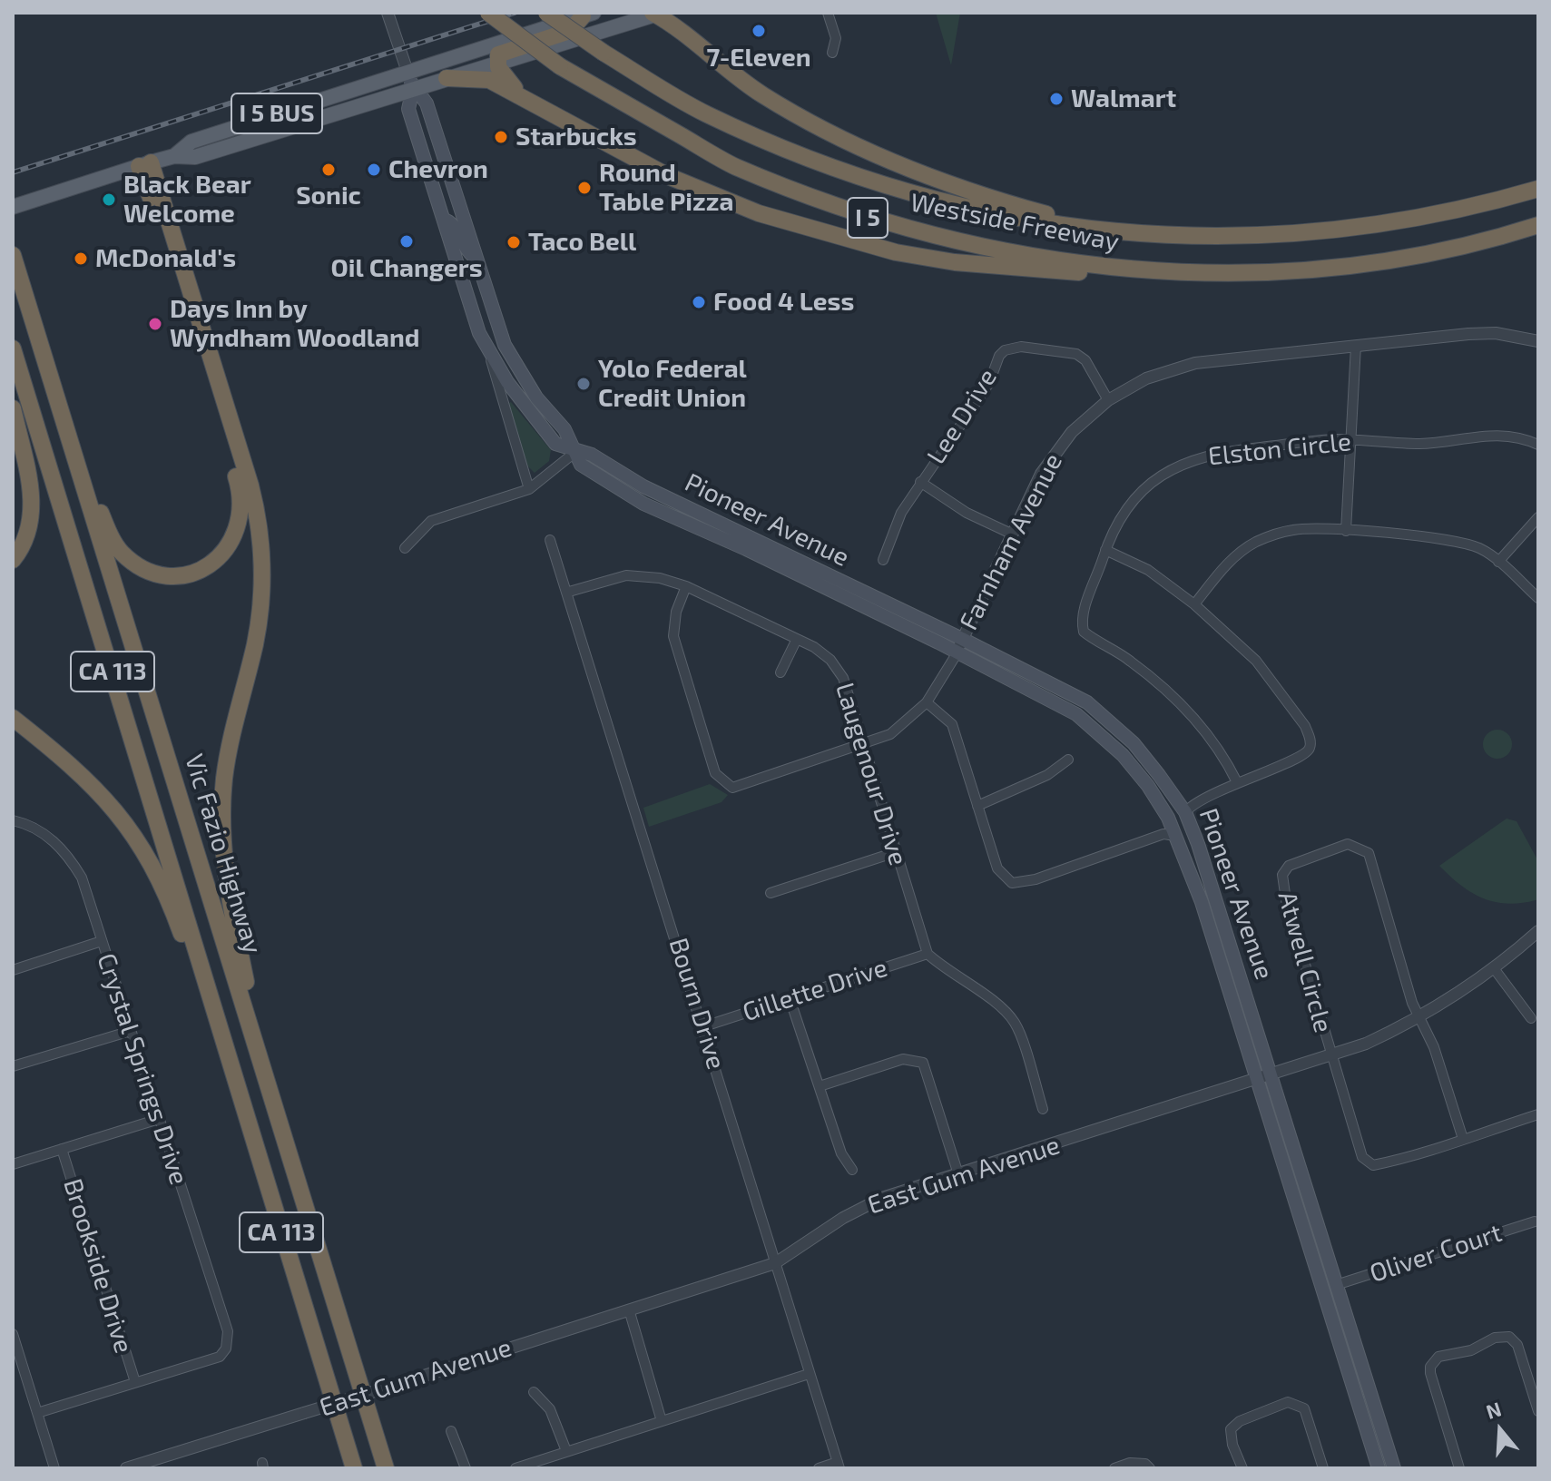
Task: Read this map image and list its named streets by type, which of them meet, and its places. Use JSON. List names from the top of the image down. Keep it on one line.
{"streets":{"highway":["I 5","Westside Freeway","CA 113","Vic Fazio Highway"],"main road":["I 5 BUS","Pioneer Avenue"],"street":["Lee Drive","Elston Circle","Farnham Avenue","Laugenour Drive","Atwell Circle","Gillette Drive","Bourn Drive","Crystal Springs Drive","East Gum Avenue","Oliver Court","Brookside Drive"]},"crossings":[["I 5 BUS","Pioneer Avenue"],["Lee Drive","Farnham Avenue"],["Pioneer Avenue","Farnham Avenue"],["Pioneer Avenue","East Gum Avenue"],["Pioneer Avenue","Oliver Court"],["Farnham Avenue","Laugenour Drive"],["Laugenour Drive","Gillette Drive"],["Laugenour Drive","Bourn Drive"],["Atwell Circle","East Gum Avenue"],["Gillette Drive","Bourn Drive"],["Bourn Drive","East Gum Avenue"],["Crystal Springs Drive","Brookside Drive"]],"places":["7-Eleven","Walmart","Starbucks","Sonic","Chevron","Round Table Pizza","Black Bear Welcome","Oil Changers","Taco Bell","McDonald's","Food 4 Less","Days Inn by Wyndham Woodland","Yolo Federal Credit Union"],"north":"top"}
